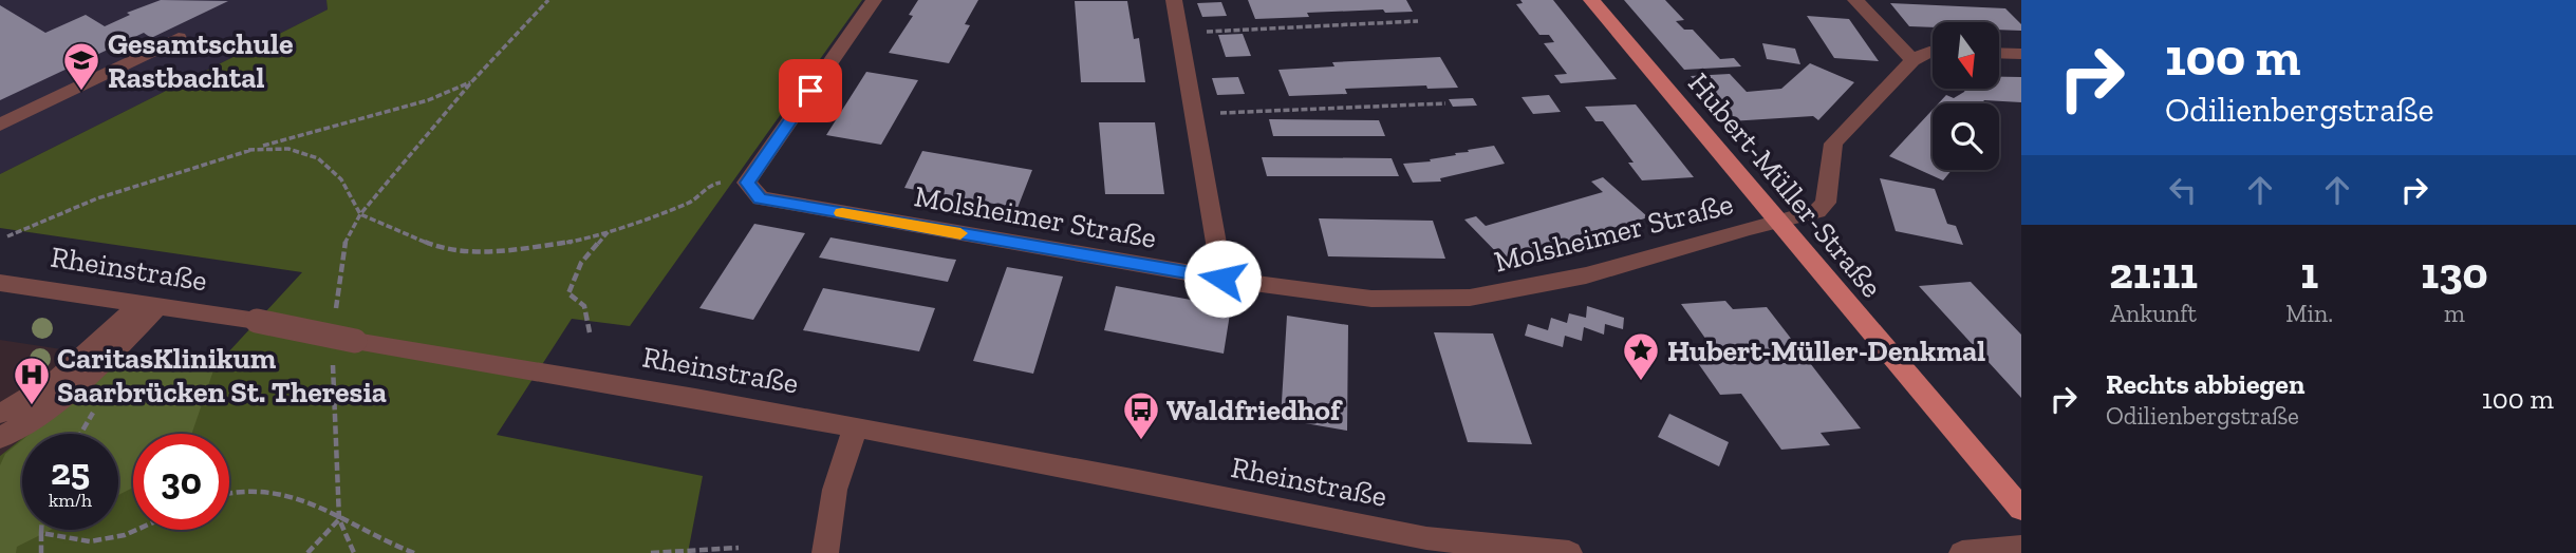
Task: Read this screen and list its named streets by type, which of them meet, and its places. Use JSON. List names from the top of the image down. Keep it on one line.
{"streets":{"main road":["Hubert-Müller-Straße"],"street":["Molsheimer Straße","Rheinstraße"]},"crossings":[["Hubert-Müller-Straße","Molsheimer Straße"]],"places":{"school or university":["Gesamtschule Rastbachtal"],"place":["Hubert-Müller-Denkmal"],"hospital":["CaritasKlinikum Saarbrücken St. Theresia"],"bus stop":["Waldfriedhof"]},"north":"bottom","page":{"turn":["100 m","Odilienbergstraße"],"eta":["21:11","Ankunft","1","Min.","130","m"],"list":[{"name":"Rechts abbiegen","note":"Odilienbergstraße","value":"100 m"}],"speed":"25 km/h","limit":"30"}}
